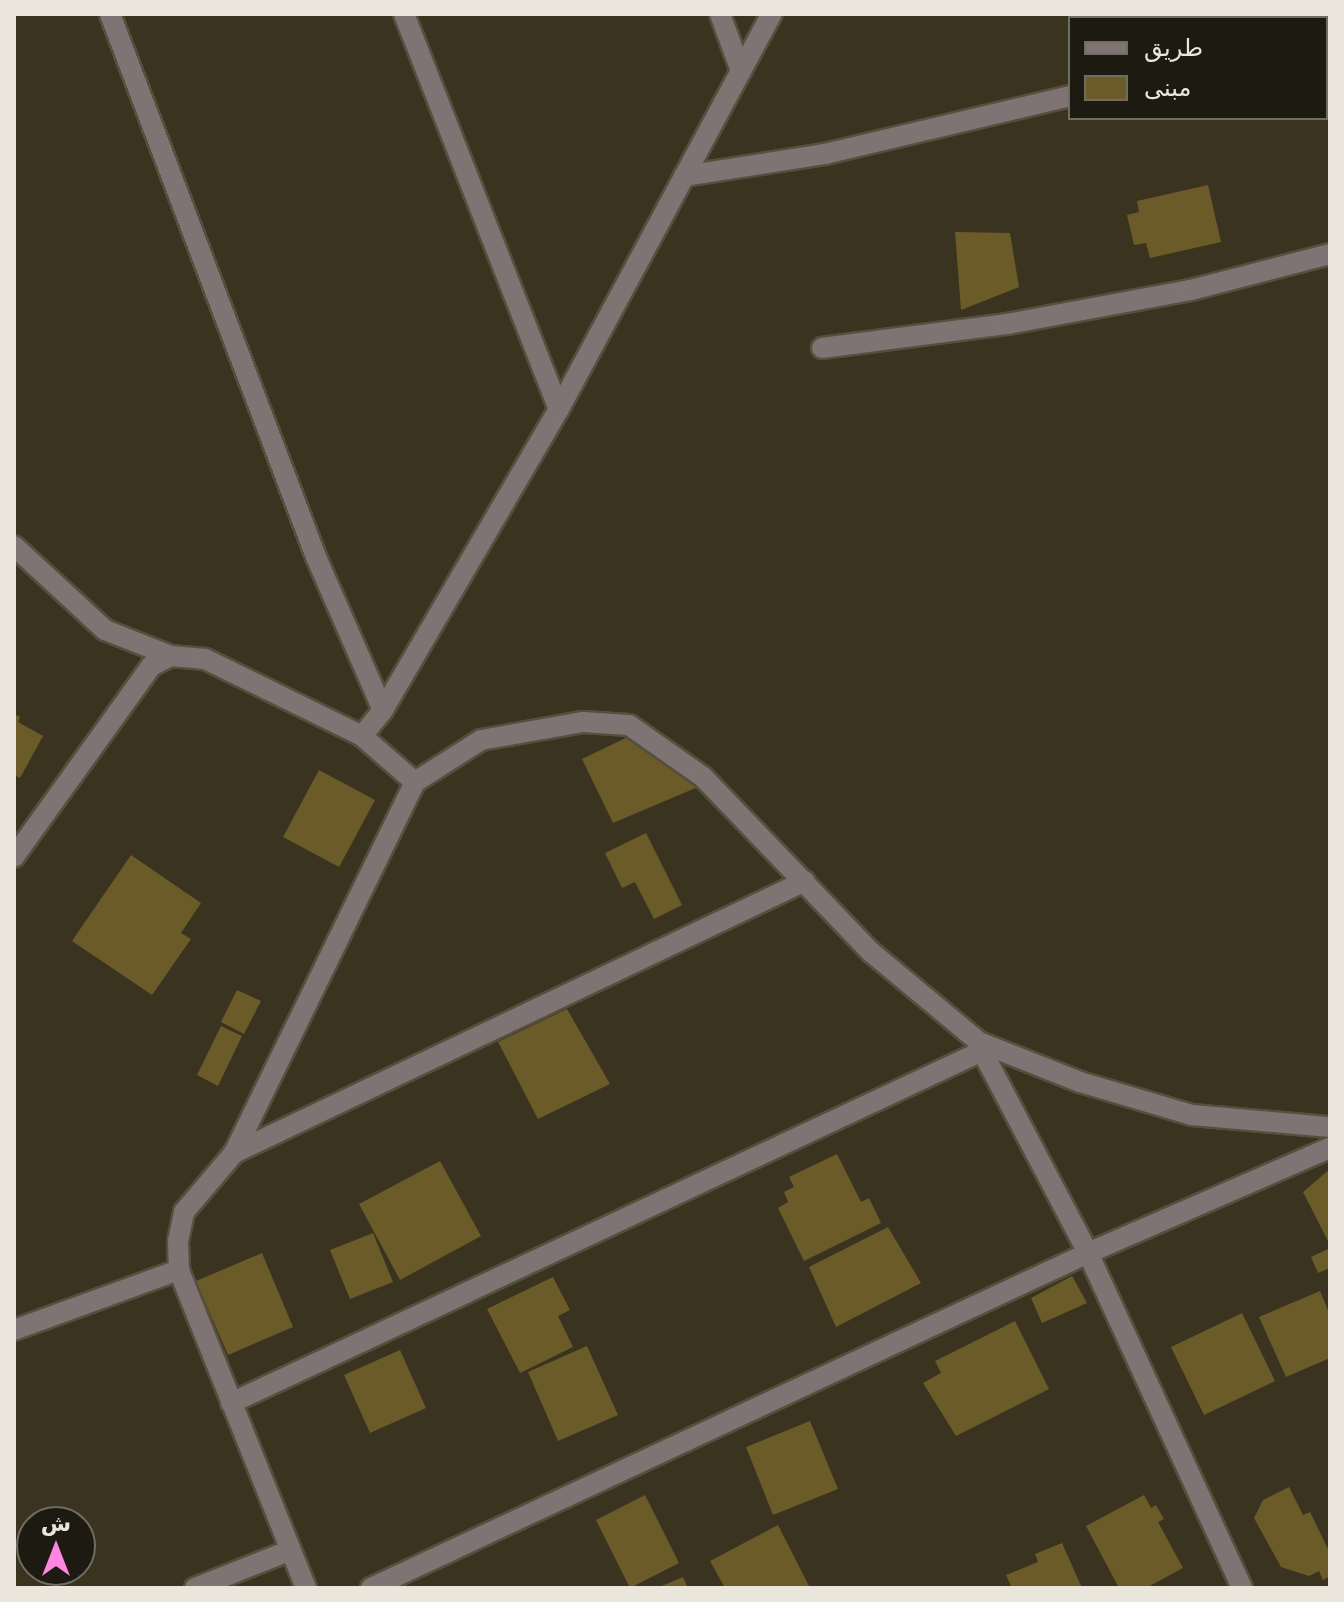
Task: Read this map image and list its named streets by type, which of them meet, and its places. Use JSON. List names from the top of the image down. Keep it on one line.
{"legend":["طريق","مبنى"],"north":"top"}
